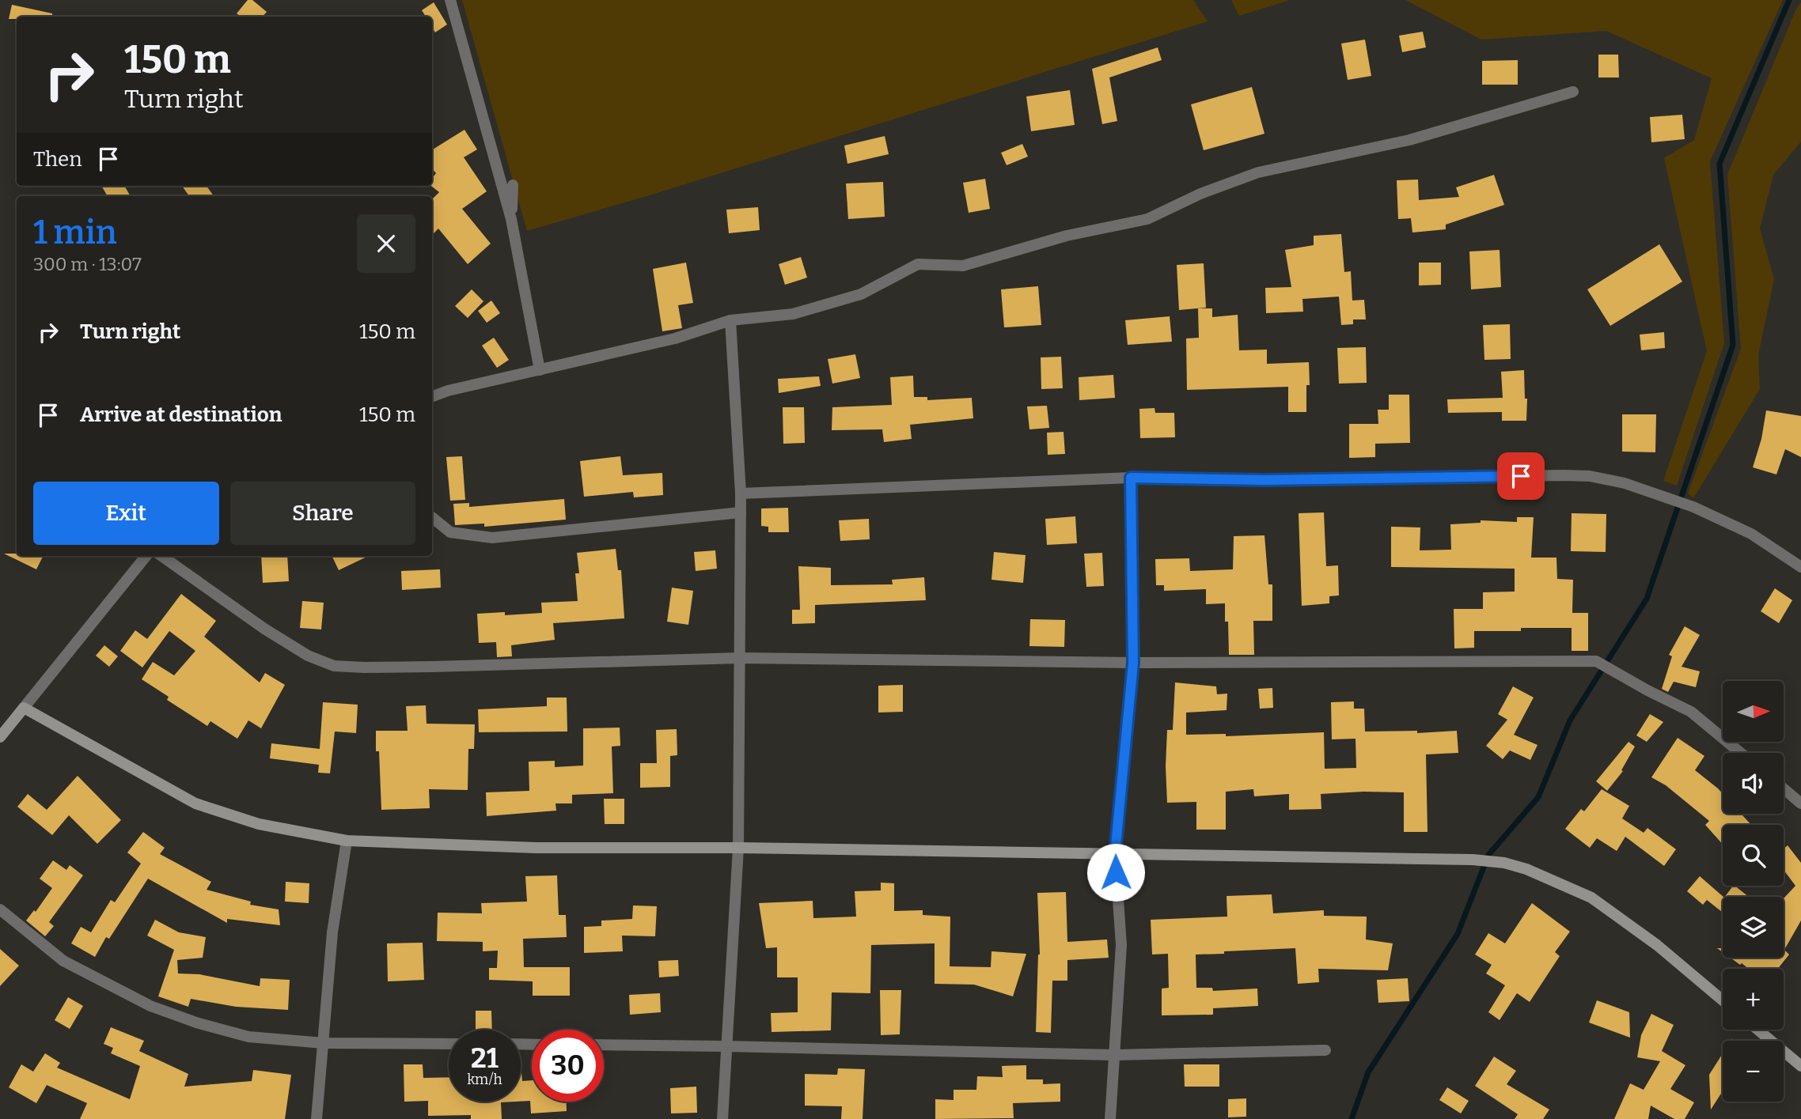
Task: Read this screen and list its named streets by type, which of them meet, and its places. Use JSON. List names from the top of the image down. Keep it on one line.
{"north":"right","page":{"turn":["150 m","Turn right"],"then":"Then","heading":["1 min","300 m · 13:07"],"list":[{"name":"Turn right","value":"150 m"},{"name":"Arrive at destination","value":"150 m"}],"buttons":["Exit","Share"],"map_buttons":["+","−"],"speed":"21 km/h","limit":"30"}}
